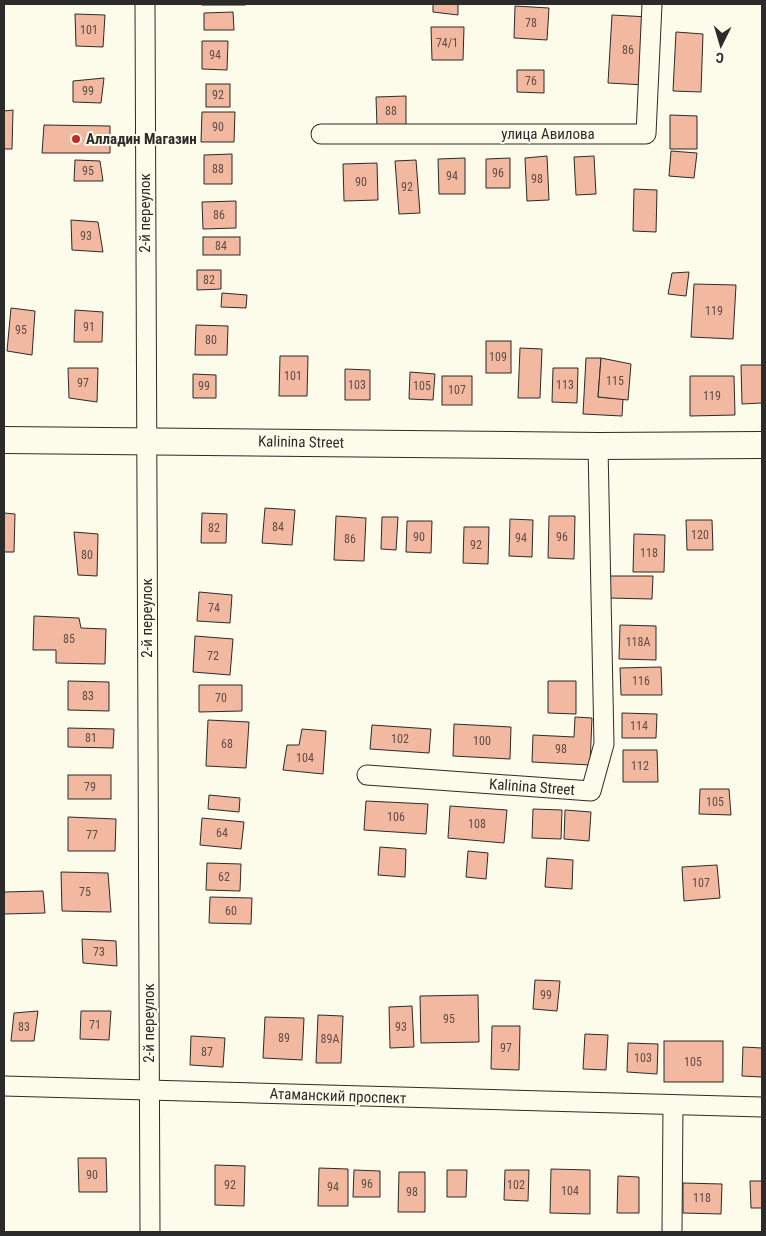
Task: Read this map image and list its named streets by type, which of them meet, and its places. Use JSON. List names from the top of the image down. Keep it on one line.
{"streets":{"main road":["Kalinina Street"],"street":["улица Авилова","2-й переулок","Атаманский проспект"]},"crossings":[["2-й переулок","Kalinina Street"],["2-й переулок","Атаманский проспект"]],"places":["Алладин Магазин"],"house_numbers":["78","101","74/1","86","94","76","99","92","88","90","88","95","96","94","98","90","92","86","93","84","82","119","91","95","80","109","101","115","97","103","113","99","105","107","119","84","82","120","90","96","94","86","92","118","80","74","85","118А","72","116","83","70","114","81","102","100","68","98","104","112","79","105","106","108","64","77","62","107","75","60","73","99","95","71","83","93","89","89А","97","87","103","105","90","96","92","102","94","104","98","118"],"north":"bottom"}
